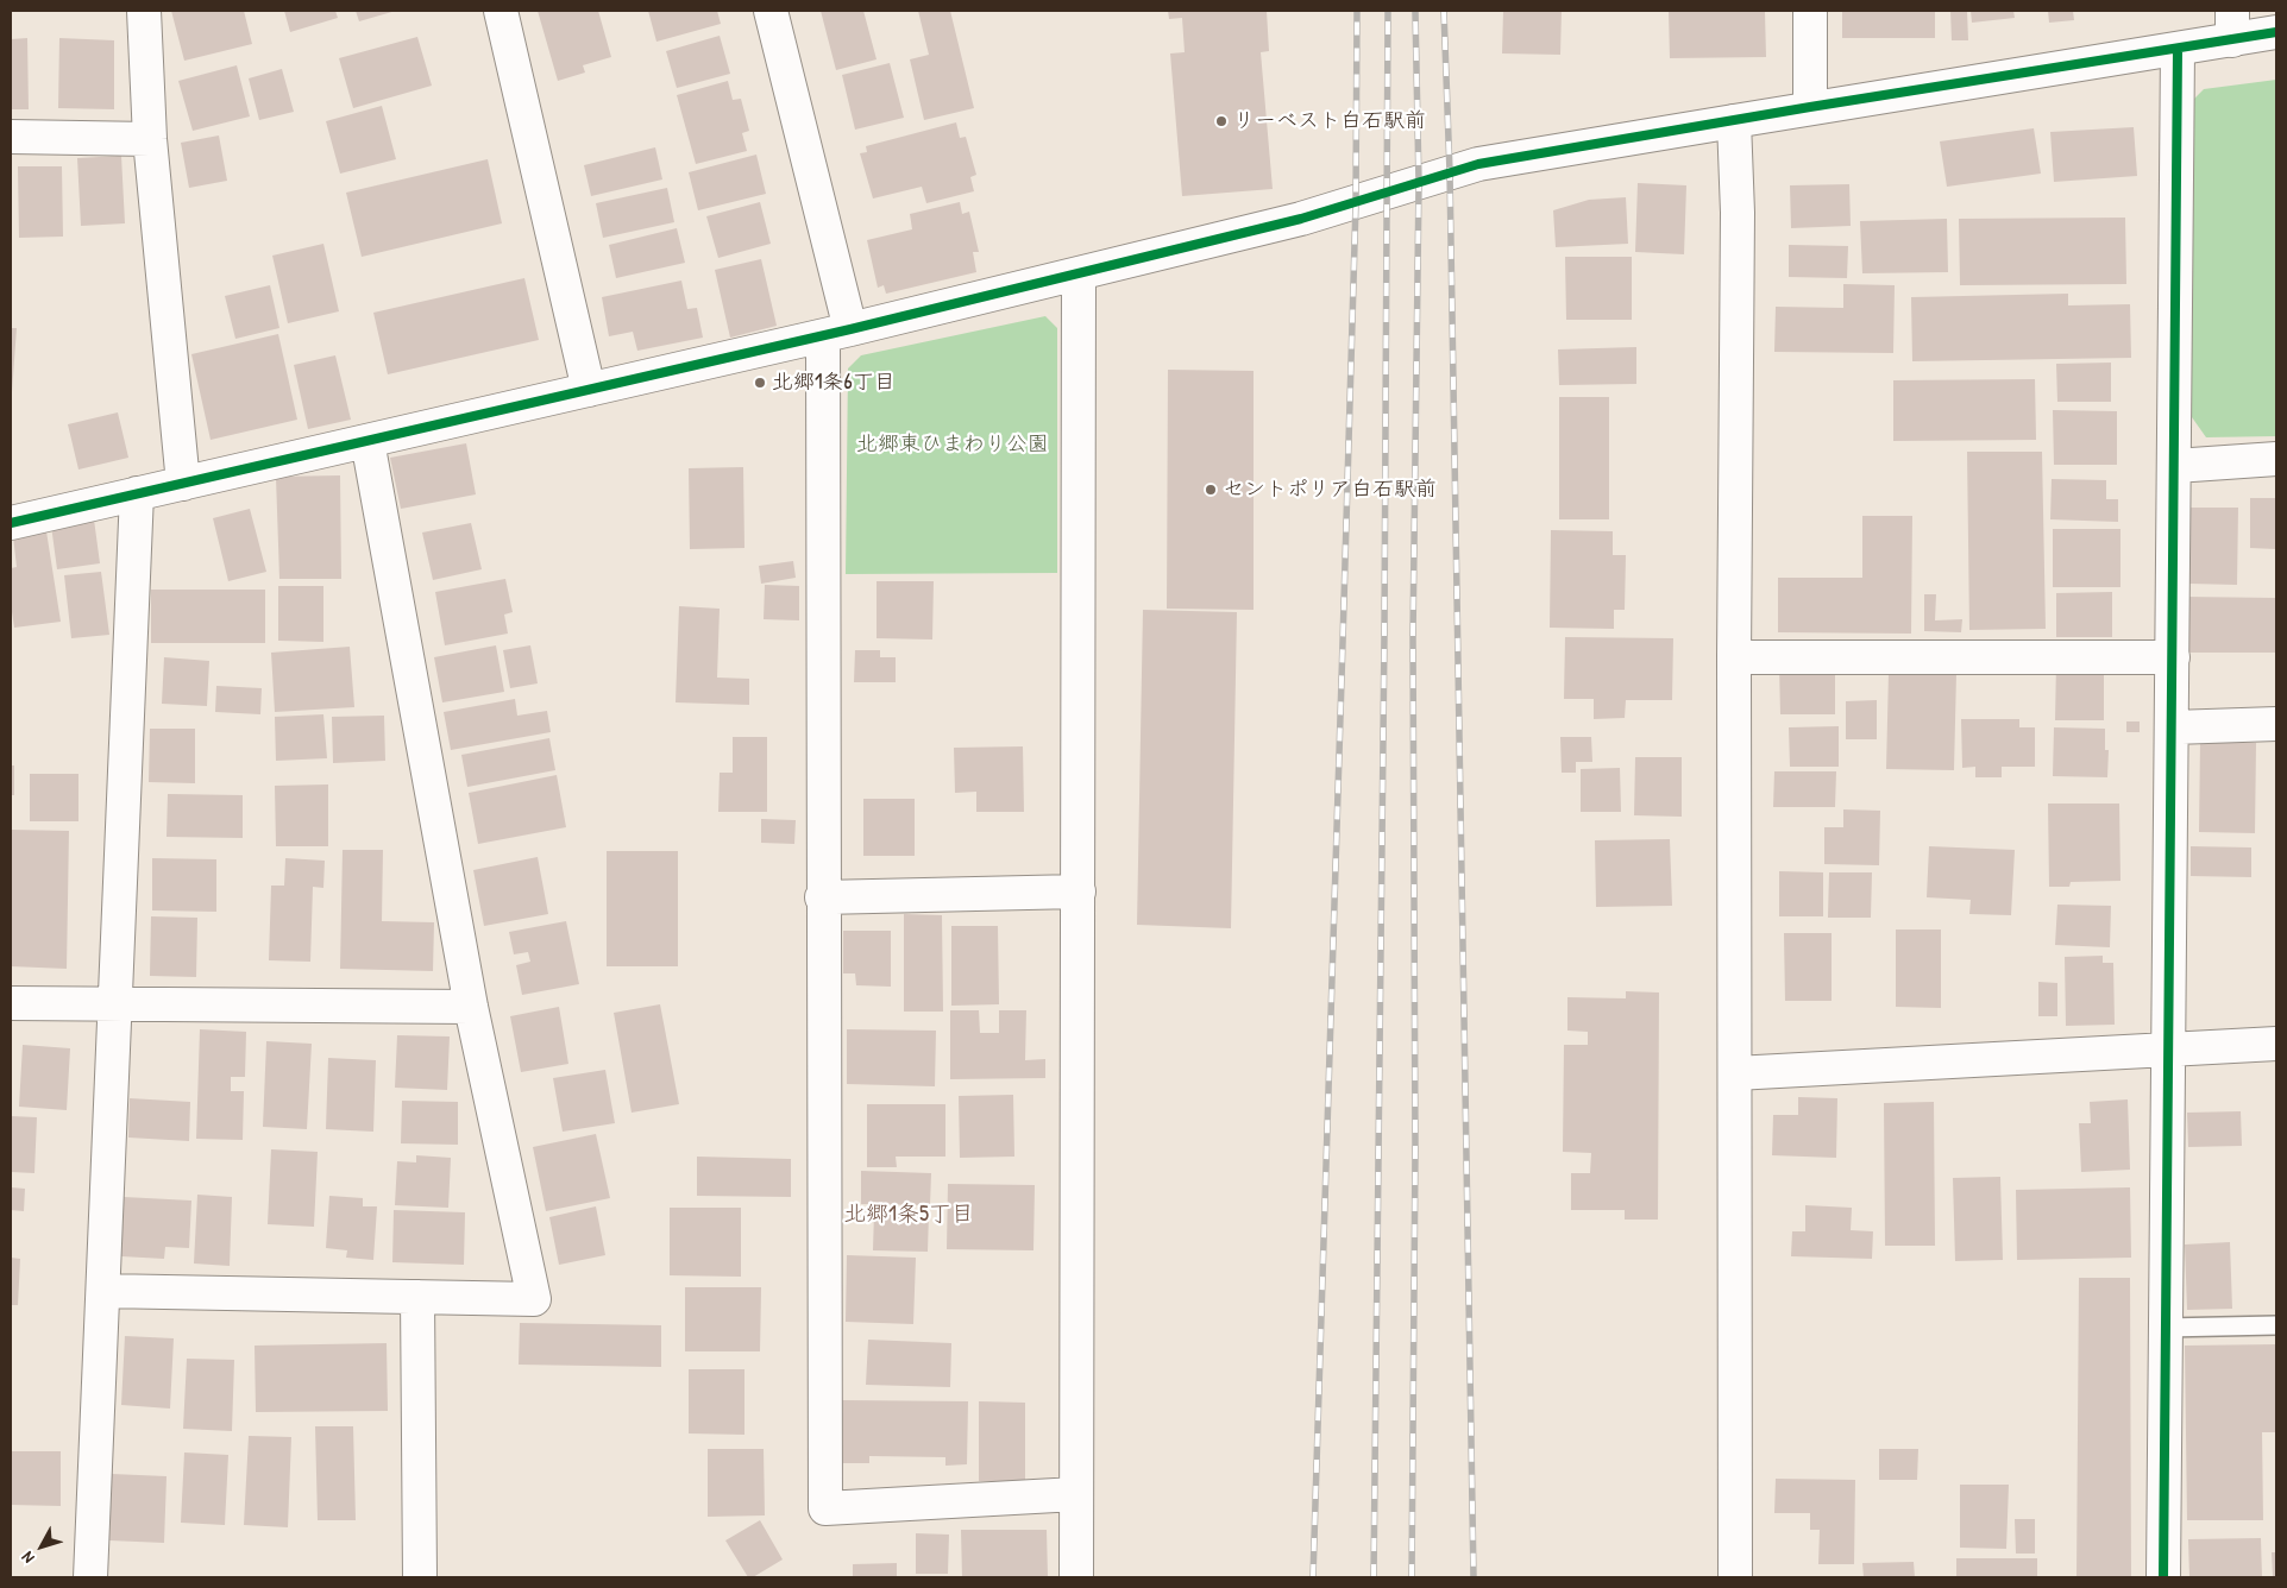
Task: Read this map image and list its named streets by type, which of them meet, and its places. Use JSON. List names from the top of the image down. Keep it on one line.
{"districts":["北郷1条5丁目"],"parks":["北郷東ひまわり公園"],"places":["リーベスト白石駅前","北郷1条6丁目","セントポリア白石駅前"],"north":"bottom left"}
